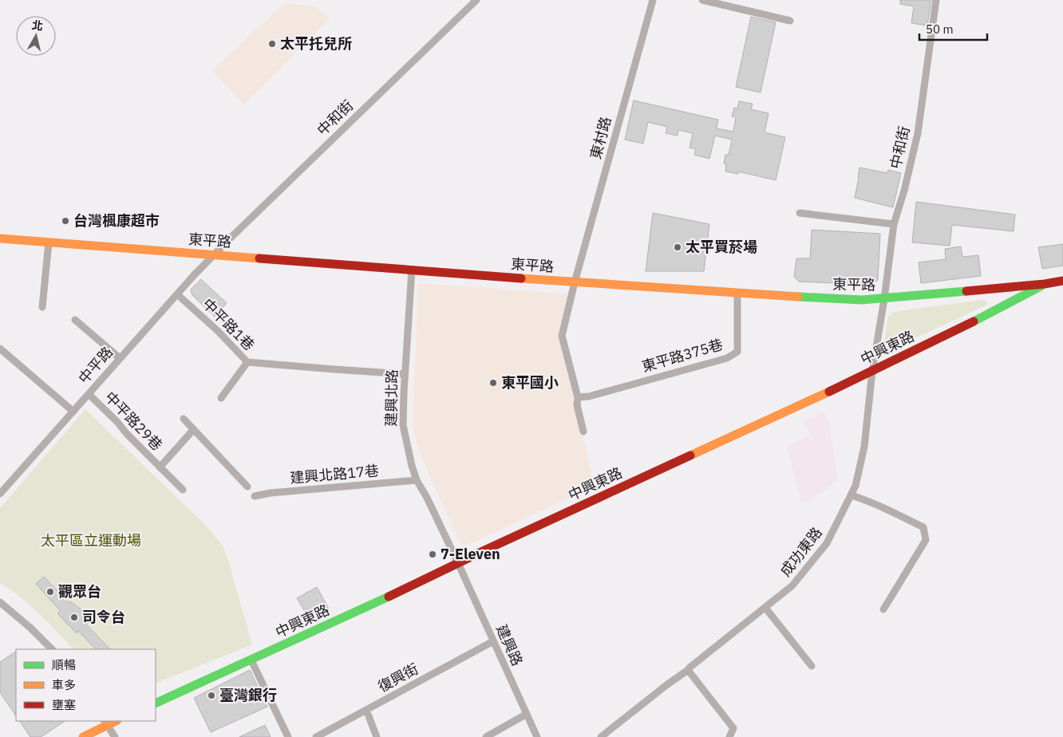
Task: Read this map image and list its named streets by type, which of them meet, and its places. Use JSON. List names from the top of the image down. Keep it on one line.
{"streets":{"street":["中和街","東村路","東平路","中平路1巷","中興東路","東平路375巷","中平路","建興北路","中平路29巷","建興北路17巷","成功東路","建興路","復興街"]},"crossings":[["中和街","東平路"],["中和街","中平路"],["中和街","成功東路"],["東村路","東平路"],["東平路","中興東路"],["東平路","東平路375巷"],["東平路","中平路"],["東平路","建興北路"],["東平路","成功東路"],["中平路1巷","中平路"],["中平路1巷","建興北路"],["中興東路","建興北路"],["中興東路","成功東路"],["中興東路","建興路"],["中平路","中平路29巷"],["建興北路","建興北路17巷"],["建興北路","建興路"],["建興路","復興街"]],"parks":["太平區立運動場"],"places":["太平托兒所","台灣楓康超市","太平買菸場","東平國小","7-Eleven","觀眾台","司令台","臺灣銀行"],"legend":["順暢","車多","壅塞"],"scale_bar":"50 m","north":"top"}
